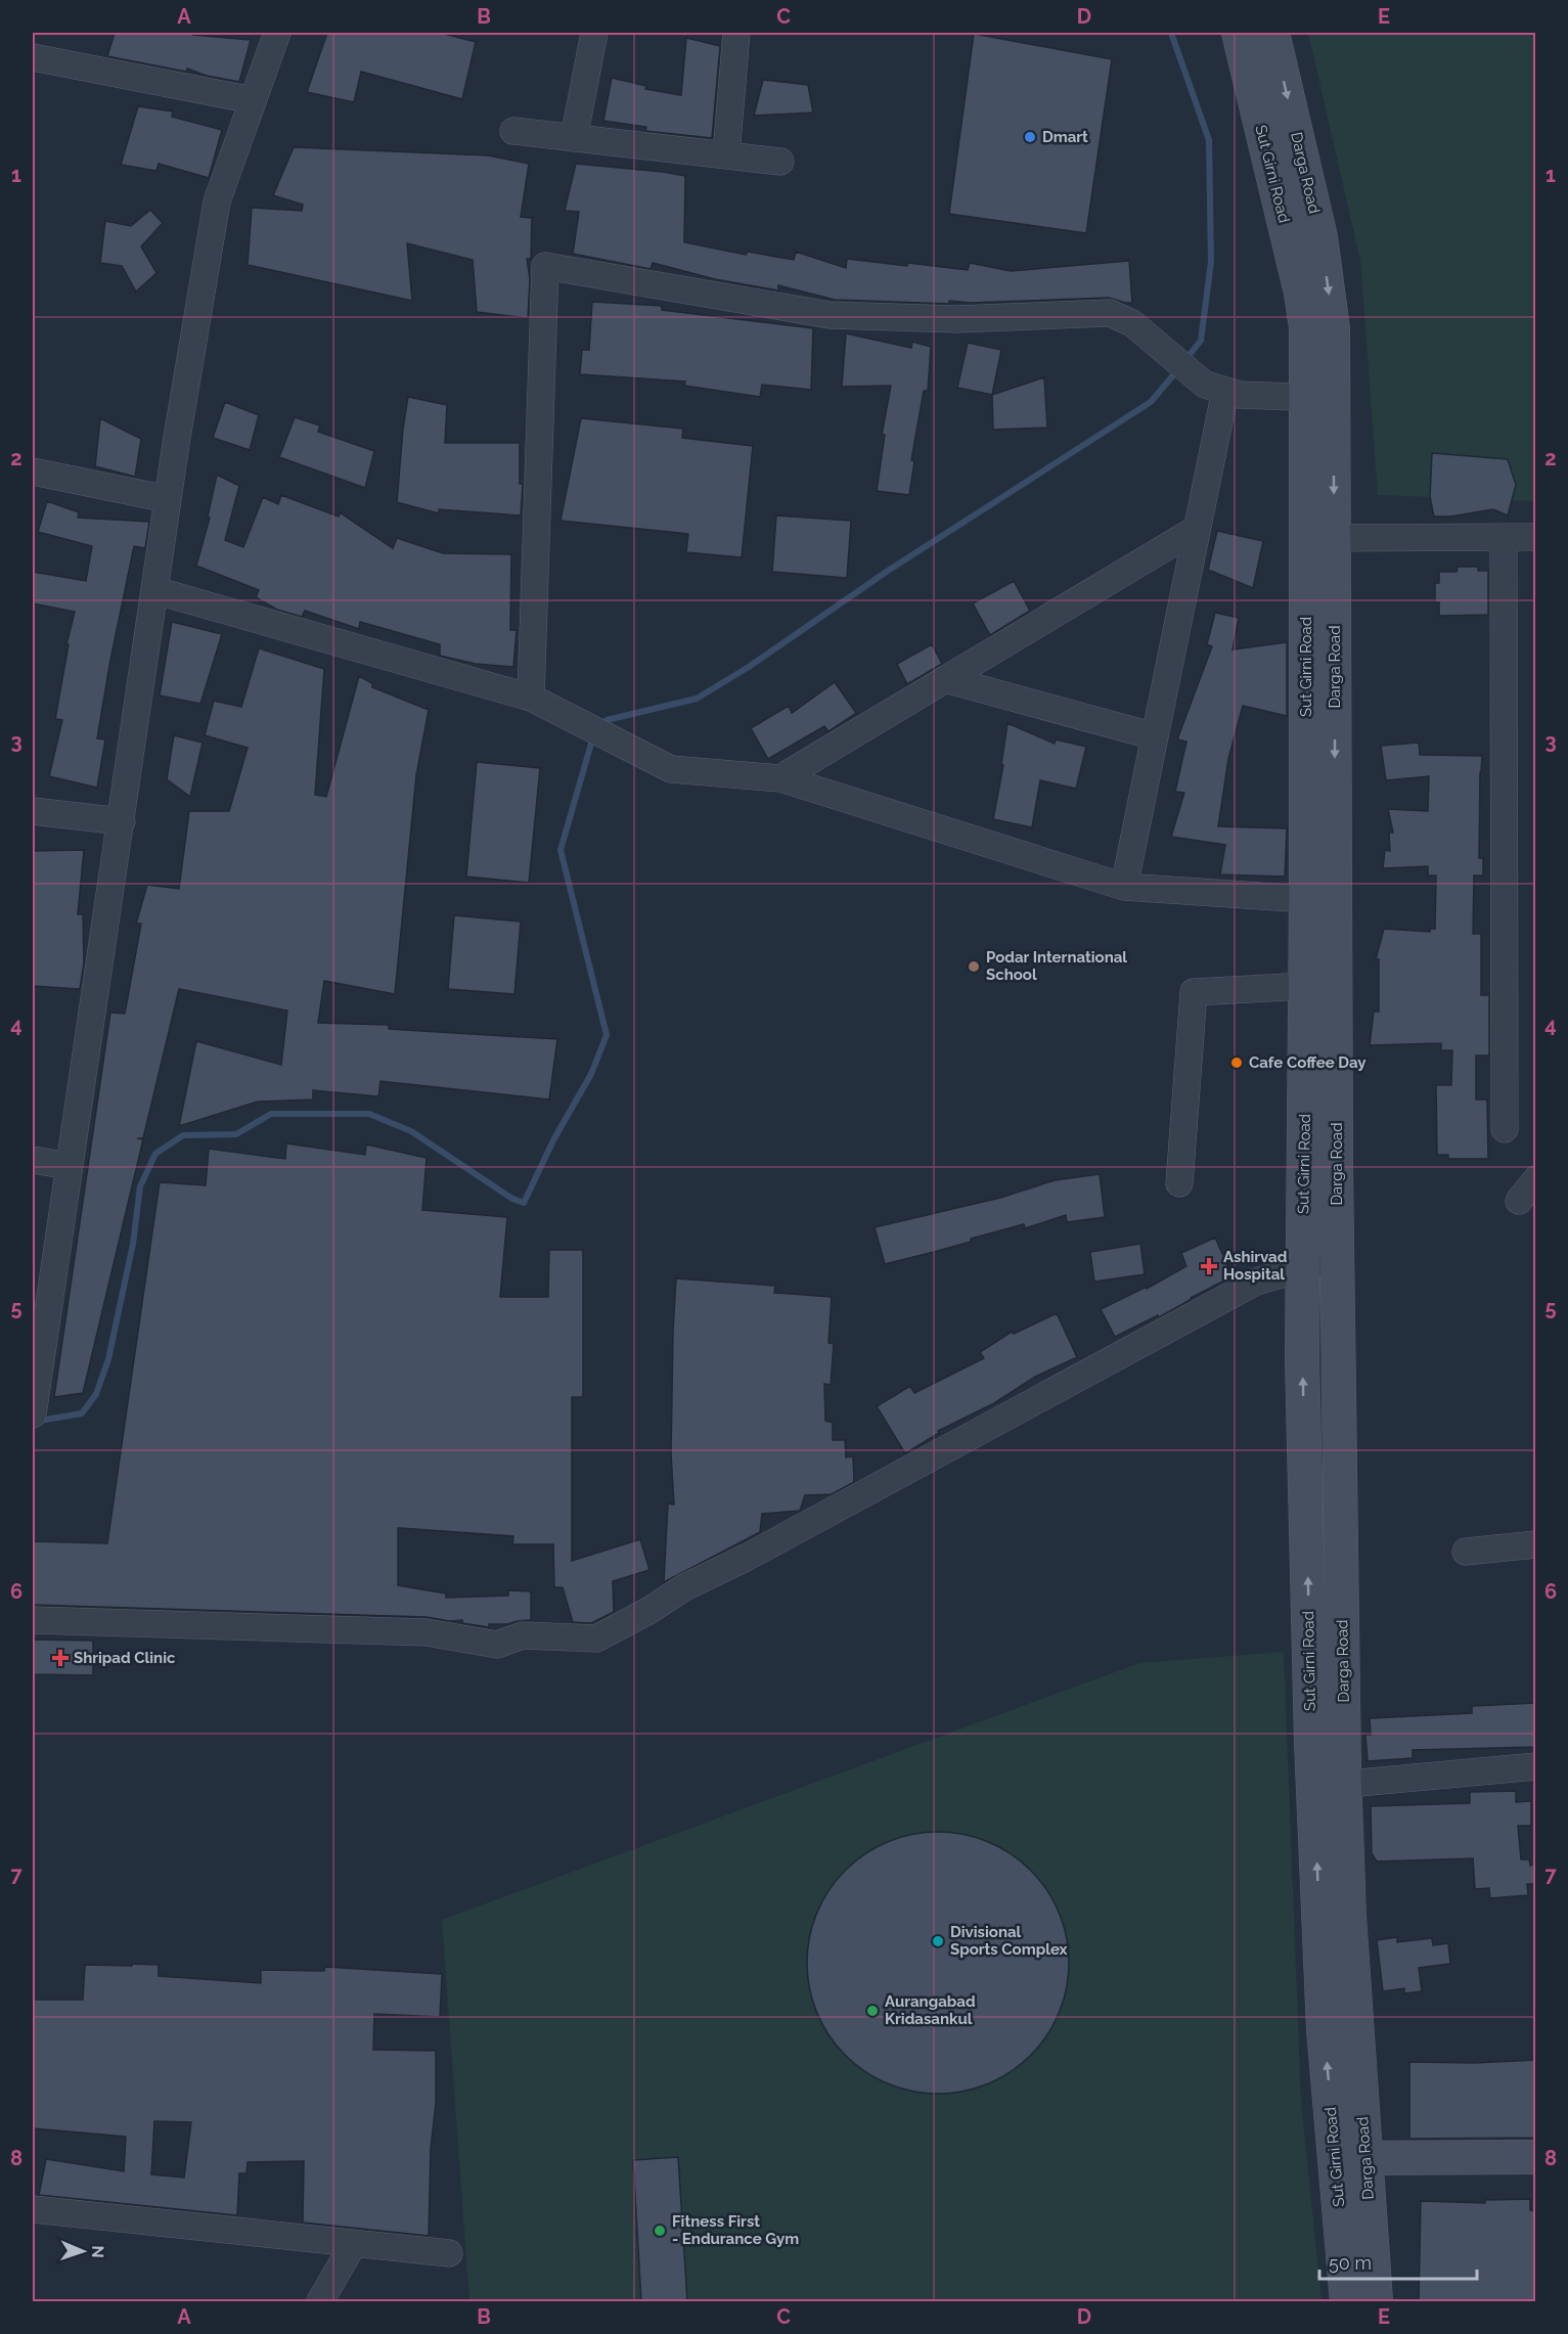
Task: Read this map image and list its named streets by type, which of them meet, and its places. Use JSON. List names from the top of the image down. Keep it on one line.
{"streets":{"main road":["Darga Road","Sut Girni Road"]},"crossings":[["Darga Road","Sut Girni Road"]],"one_way":["Darga Road"],"places":{"other":["Dmart","Podar International School","Cafe Coffee Day","Divisional Sports Complex","Aurangabad Kridasankul","Fitness First - Endurance Gym"],"health":["Ashirvad Hospital","Shripad Clinic"]},"scale_bar":"50 m","north":"right","grid":{"columns":["A","B","C","D","E"],"rows":["1","2","3","4","5","6","7","8"]}}
